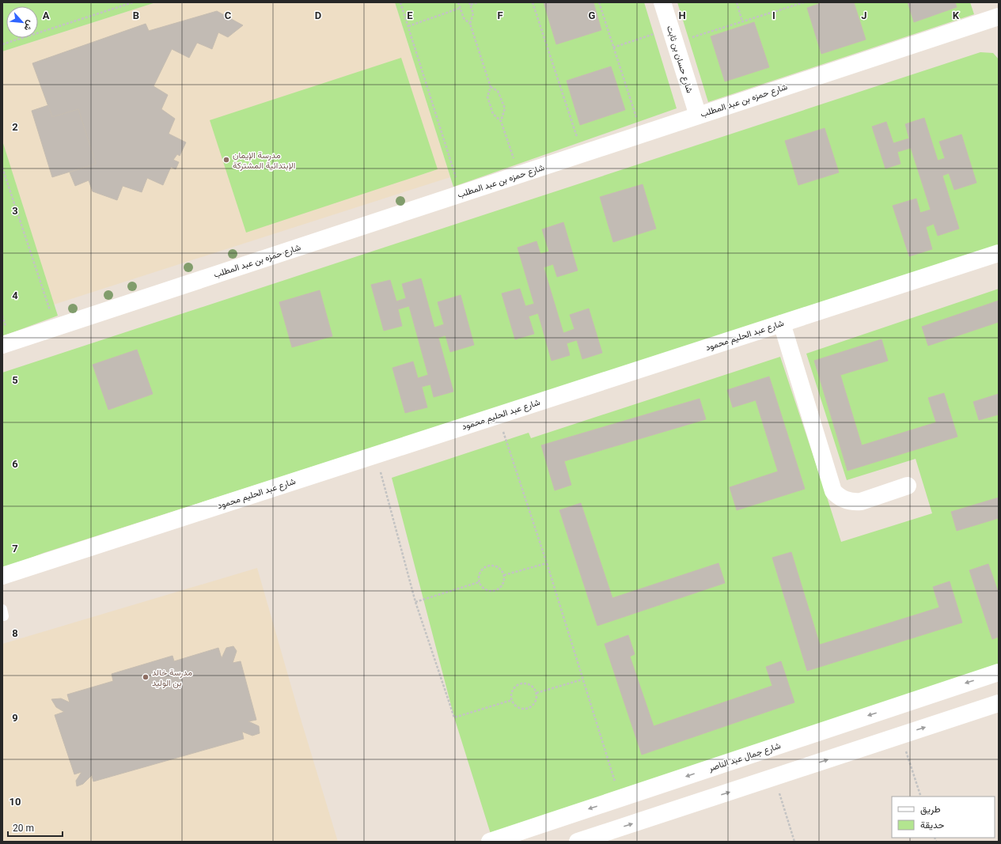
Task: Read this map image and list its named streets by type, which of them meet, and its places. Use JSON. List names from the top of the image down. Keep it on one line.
{"streets":{"street":["شارع حسان بن ثابت","شارع حمزه بن عبد المطلب","شارع عبد الحليم محمود","شارع جمال عبد الناصر"]},"crossings":[["شارع حسان بن ثابت","شارع حمزه بن عبد المطلب"]],"places":["مدرسة الإيمان الإبتدائية المشتركة","مدرسة خالد بن الوليد"],"legend":["طريق","حديقة"],"scale_bar":"20 m","north":"bottom right","grid":{"columns":["A","B","C","D","E","F","G","H","I","J","K"],"rows":["2","3","4","5","6","7","8","9","10"]}}
